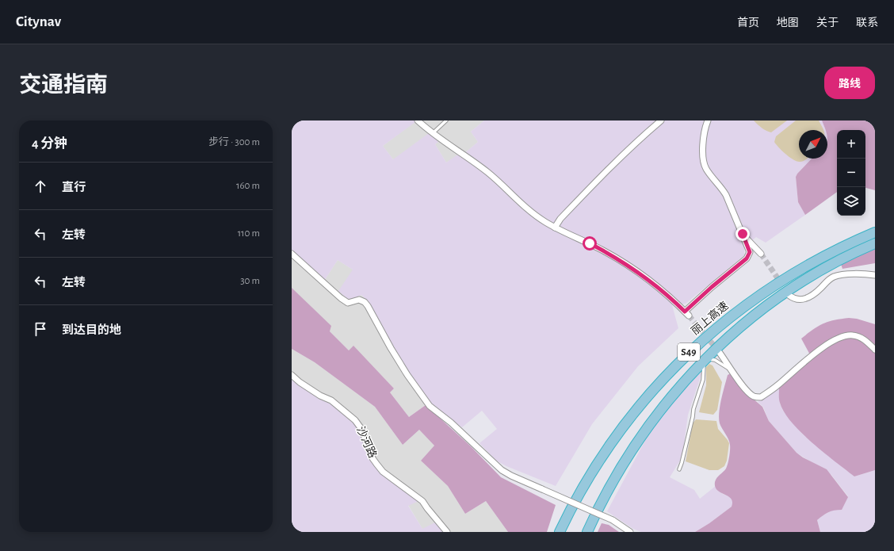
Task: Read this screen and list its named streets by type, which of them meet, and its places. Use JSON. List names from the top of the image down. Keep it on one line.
{"streets":{"highway":["丽上高速","S49"],"street":["沙河路"]},"north":"top right","page":{"header":"Citynav","nav":["首页","地图","关于","联系"],"title":"交通指南","buttons":"路线","heading":["4 分钟","步行 · 300 m"],"map_buttons":["+","−"],"list":[["直行","160 m"],["左转","110 m"],["左转","30 m"],"到达目的地"]}}
